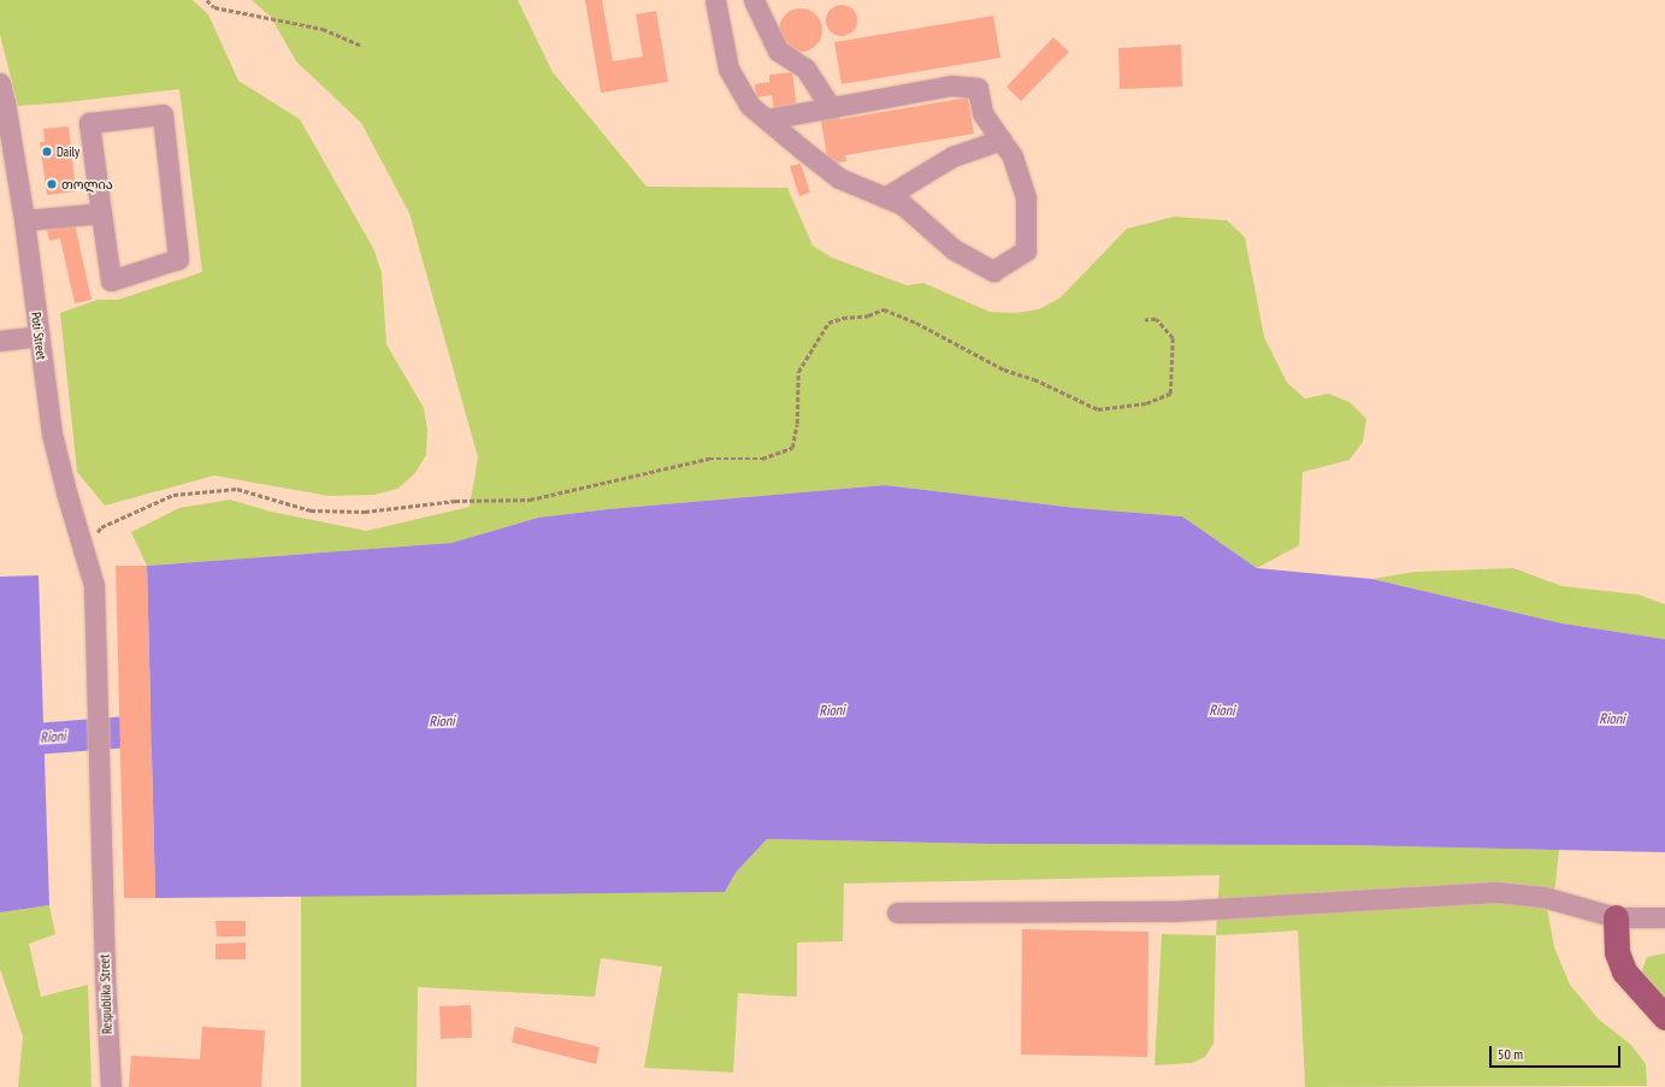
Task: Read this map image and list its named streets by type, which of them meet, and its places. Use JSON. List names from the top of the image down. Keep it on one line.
{"streets":{"street":["Poti Street","Respublika Street"]},"crossings":[["Poti Street","Respublika Street"]],"water":["Rioni"],"places":["Daily","თოლია"],"scale_bar":"50 m"}
